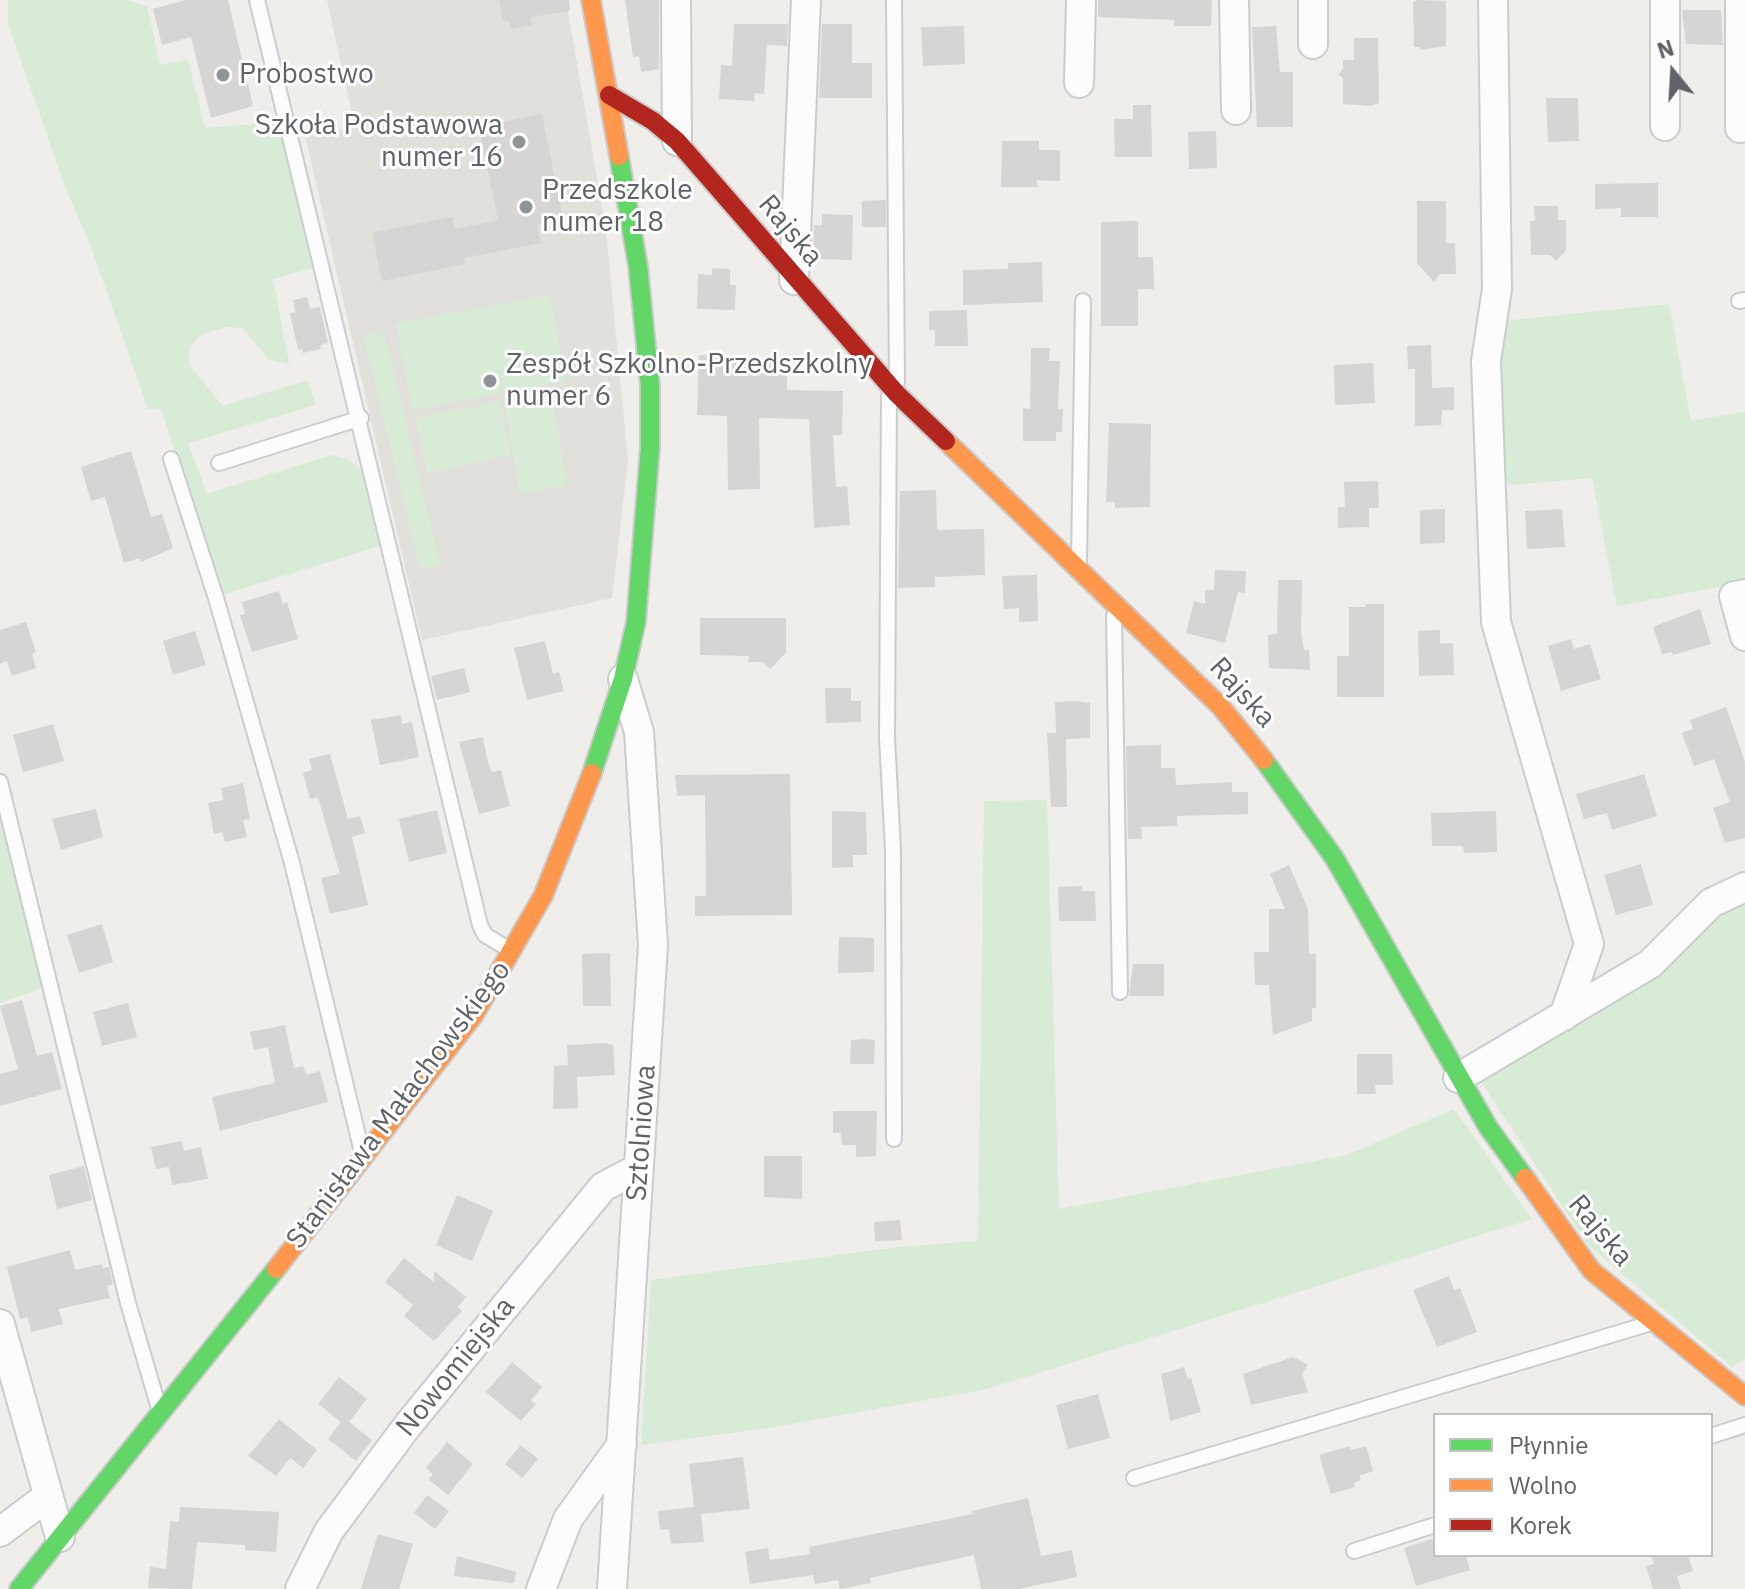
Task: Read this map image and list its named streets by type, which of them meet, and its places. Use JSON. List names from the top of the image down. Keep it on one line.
{"streets":{"street":["Rajska","Stanisława Małachowskiego","Sztolniowa","Nowomiejska"]},"crossings":[["Rajska","Stanisława Małachowskiego"],["Stanisława Małachowskiego","Sztolniowa"],["Sztolniowa","Nowomiejska"]],"places":["Probostwo","Szkoła Podstawowa numer 16","Przedszkole numer 18","Zespół Szkolno-Przedszkolny numer 6"],"legend":["Płynnie","Wolno","Korek"],"north":"top"}
